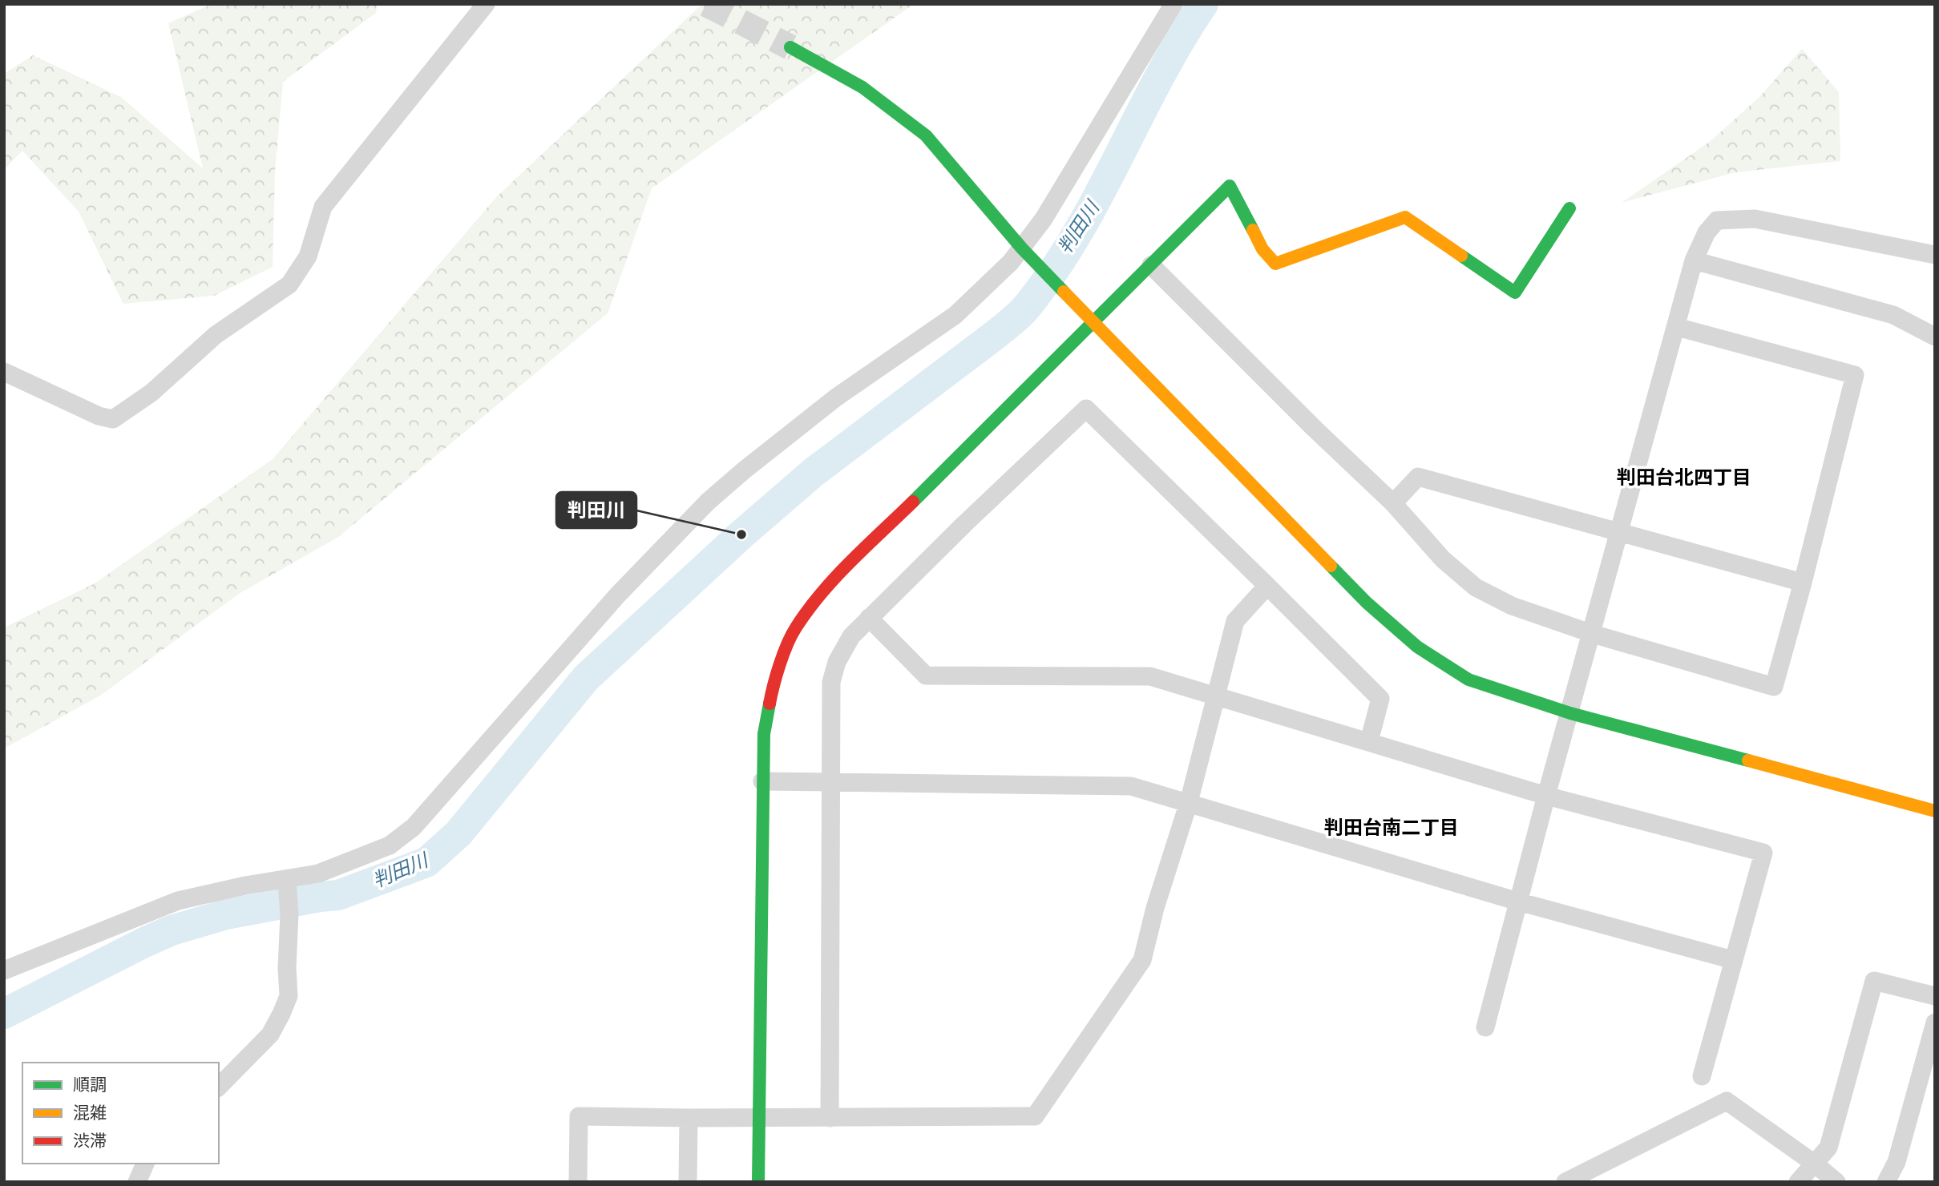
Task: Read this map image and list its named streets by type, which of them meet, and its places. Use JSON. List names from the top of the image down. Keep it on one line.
{"districts":["判田台北四丁目","判田台南二丁目"],"water":["判田川"],"places":["判田川"],"legend":["順調","混雑","渋滞"]}
